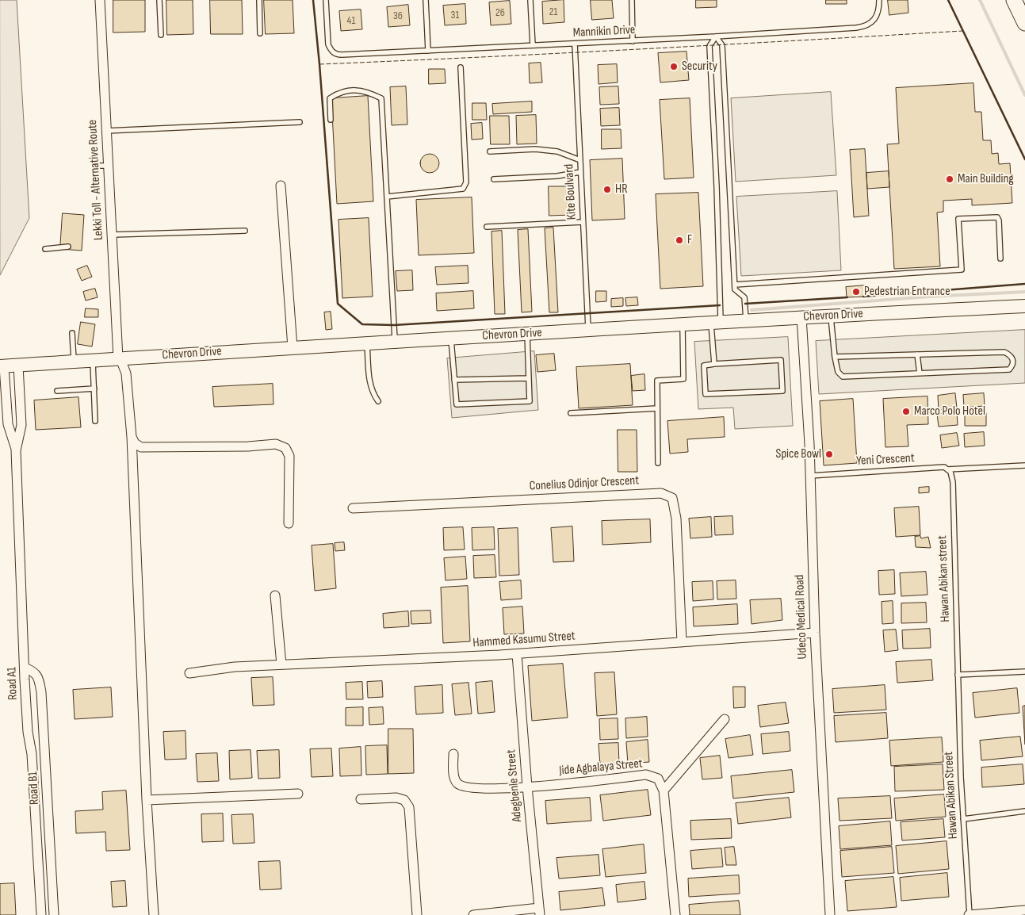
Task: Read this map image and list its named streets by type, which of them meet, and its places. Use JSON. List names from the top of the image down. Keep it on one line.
{"streets":{"main road":["Chevron Drive"],"street":["Lekki Toll - Alternative Route","Conelius Odinjor Crescent","Udeco Medical Road","Hammed Kasumu Street","Road A1","Jide Agbalaya Street","Adegbenle Street","Road B1"],"lane":["Mannikin Drive","Kite Boulvard","Yeni Crescent","Hawan Abikan street","Hawan Abikan Street"]},"crossings":[["Mannikin Drive","Kite Boulvard"],["Lekki Toll - Alternative Route","Chevron Drive"],["Kite Boulvard","Chevron Drive"],["Chevron Drive","Udeco Medical Road"],["Yeni Crescent","Hawan Abikan street"],["Yeni Crescent","Udeco Medical Road"],["Conelius Odinjor Crescent","Hammed Kasumu Street"],["Hawan Abikan street","Hawan Abikan Street"],["Udeco Medical Road","Hammed Kasumu Street"],["Hammed Kasumu Street","Adegbenle Street"],["Road A1","Road B1"],["Jide Agbalaya Street","Adegbenle Street"]],"places":["Security","Main Building","HR","F","Pedestrian Entrance","Marco Polo Hotel","Spice Bowl"],"house_numbers":["21","26","31","36","41"]}
